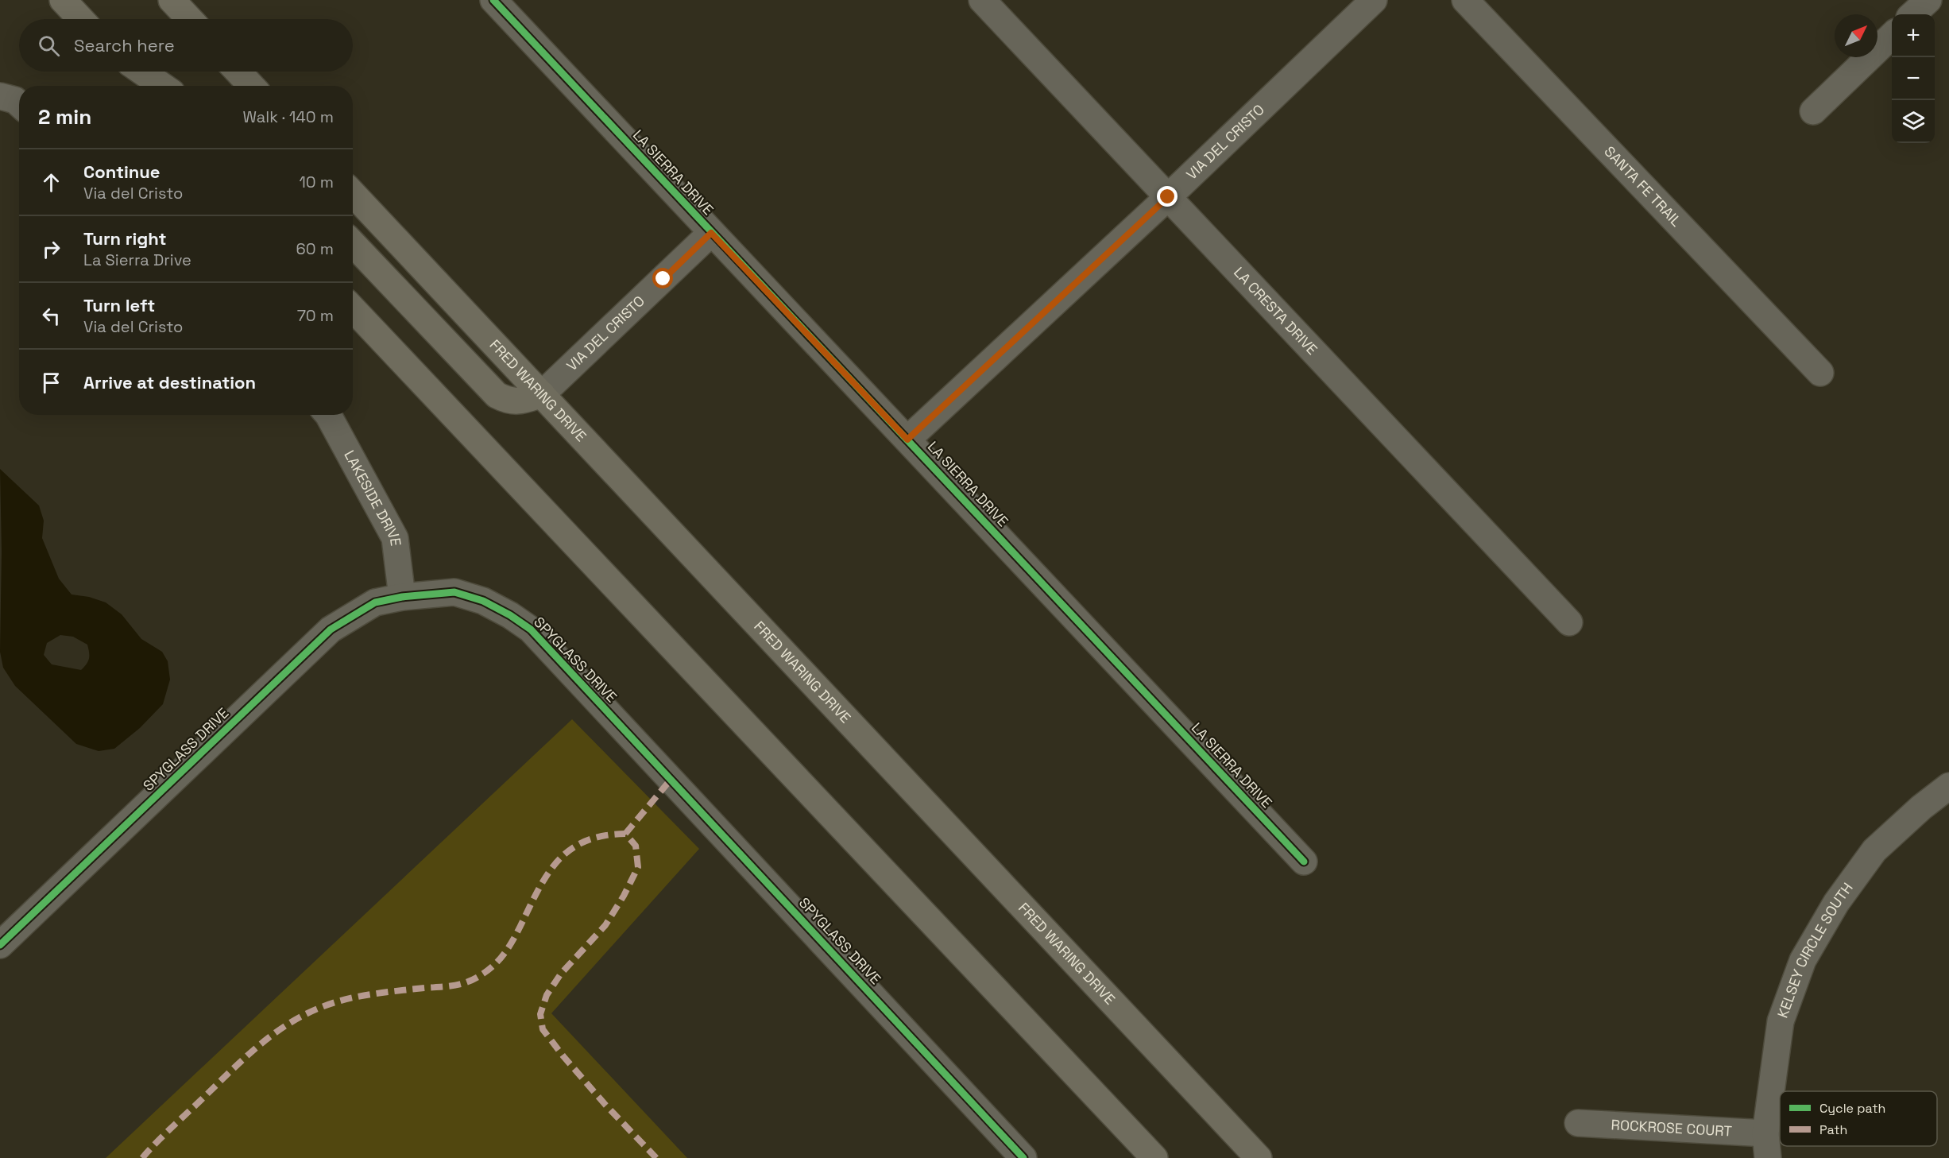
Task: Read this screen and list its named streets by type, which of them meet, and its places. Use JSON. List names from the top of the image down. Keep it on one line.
{"streets":{"main road":["FRED WARING DRIVE"],"street":["VIA DEL CRISTO","LA SIERRA DRIVE","SANTA FE TRAIL","LA CRESTA DRIVE","LAKESIDE DRIVE","SPYGLASS DRIVE","KELSEY CIRCLE SOUTH","ROCKROSE COURT"]},"crossings":[["VIA DEL CRISTO","LA SIERRA DRIVE"],["VIA DEL CRISTO","LA CRESTA DRIVE"],["VIA DEL CRISTO","FRED WARING DRIVE"],["LAKESIDE DRIVE","SPYGLASS DRIVE"],["KELSEY CIRCLE SOUTH","ROCKROSE COURT"]],"legend":["Cycle path","Path"],"north":"top right","page":{"map_buttons":["+","−"],"search":"Search here","heading":["2 min","Walk · 140 m"],"list":[["Continue","Via del Cristo","10 m"],["Turn right","La Sierra Drive","60 m"],["Turn left","Via del Cristo","70 m"],"Arrive at destination"]}}
